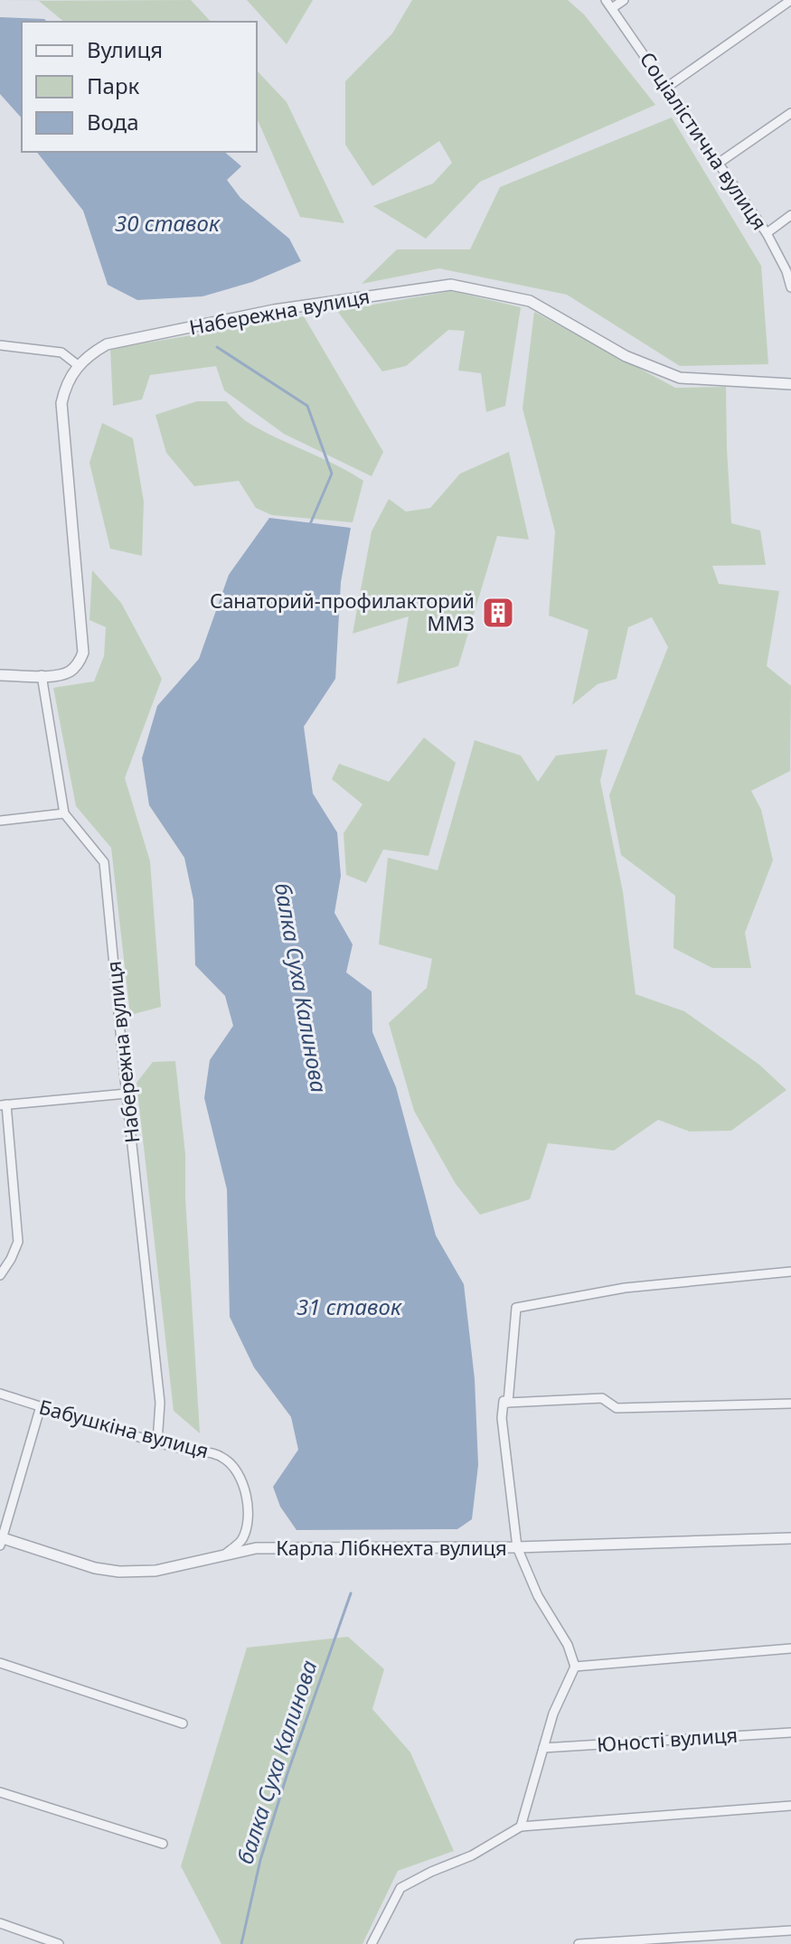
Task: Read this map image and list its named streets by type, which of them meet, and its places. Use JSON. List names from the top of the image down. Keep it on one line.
{"streets":{"street":["Соціалістична вулиця","Набережна вулиця","Бабушкіна вулиця","Карла Лібкнехта вулиця","Юності вулиця"]},"crossings":[["Набережна вулиця","Бабушкіна вулиця"],["Бабушкіна вулиця","Карла Лібкнехта вулиця"]],"water":["30 ставок","балка Суха Калинова","31 ставок"],"places":{"building":["Санаторий-профилакторий ММЗ"]},"legend":["Вулиця","Парк","Вода"]}
